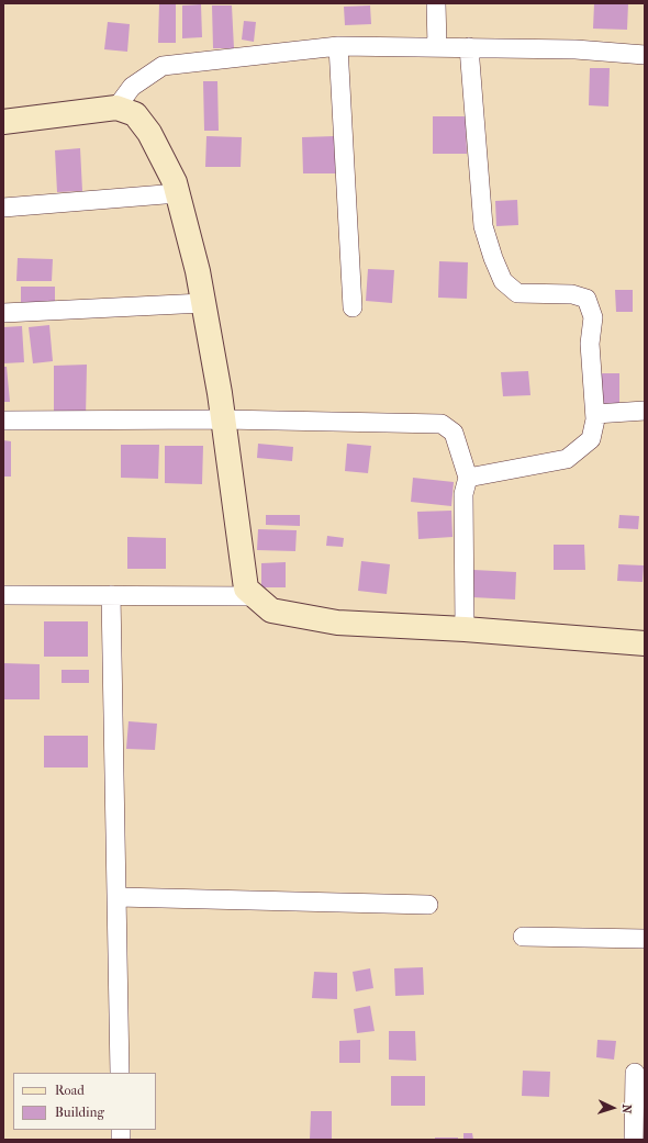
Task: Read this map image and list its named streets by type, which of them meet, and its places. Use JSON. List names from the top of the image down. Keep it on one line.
{"legend":["Road","Building"],"north":"right"}
